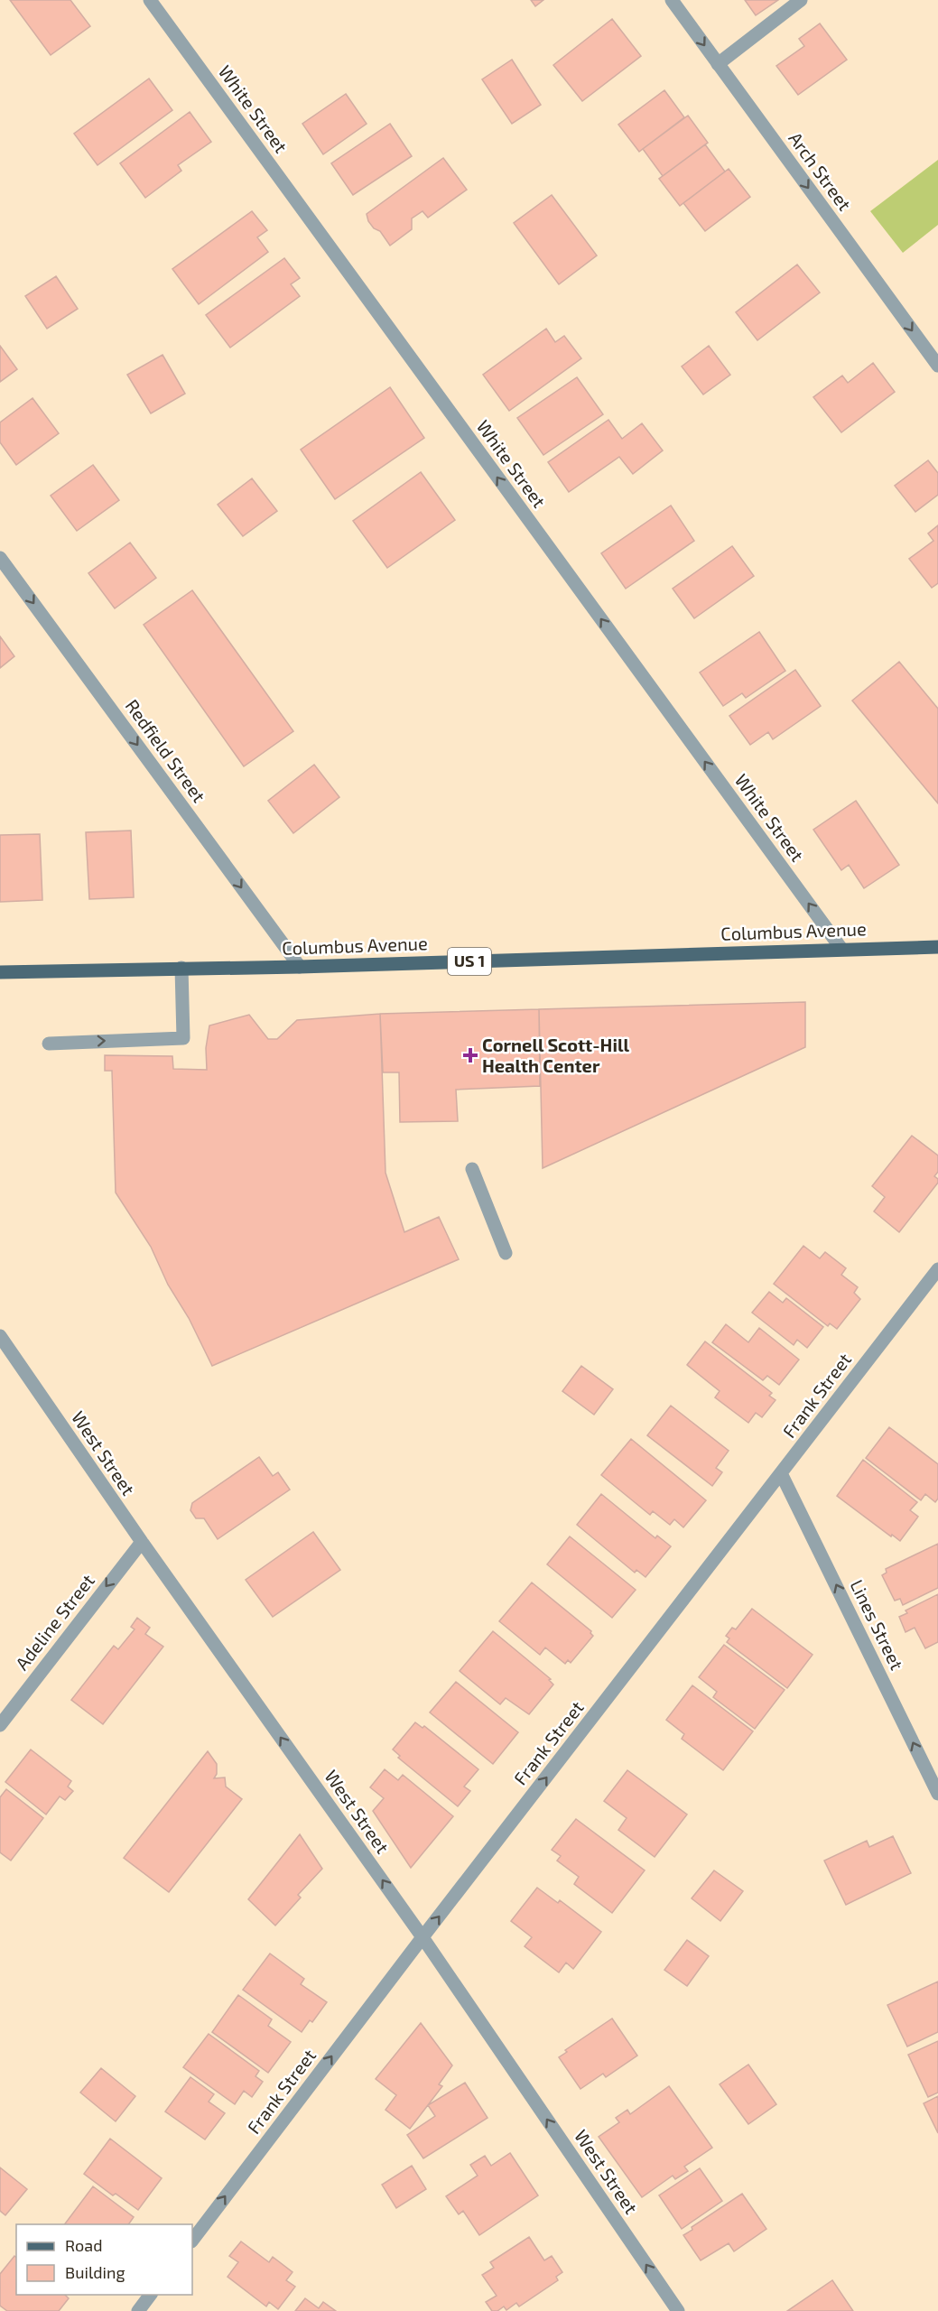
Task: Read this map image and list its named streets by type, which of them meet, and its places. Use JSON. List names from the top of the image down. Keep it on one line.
{"streets":{"main road":["Columbus Avenue","US 1"],"street":["White Street","Arch Street","Redfield Street","Frank Street","West Street","Adeline Street","Lines Street"]},"crossings":[["White Street","Columbus Avenue"],["Redfield Street","Columbus Avenue"],["Frank Street","West Street"],["Frank Street","Lines Street"],["West Street","Adeline Street"]],"one_way":["White Street","Arch Street","Redfield Street","Frank Street","West Street","Adeline Street","Lines Street"],"places":{"health":["Cornell Scott-Hill Health Center"]},"legend":["Road","Building"]}
